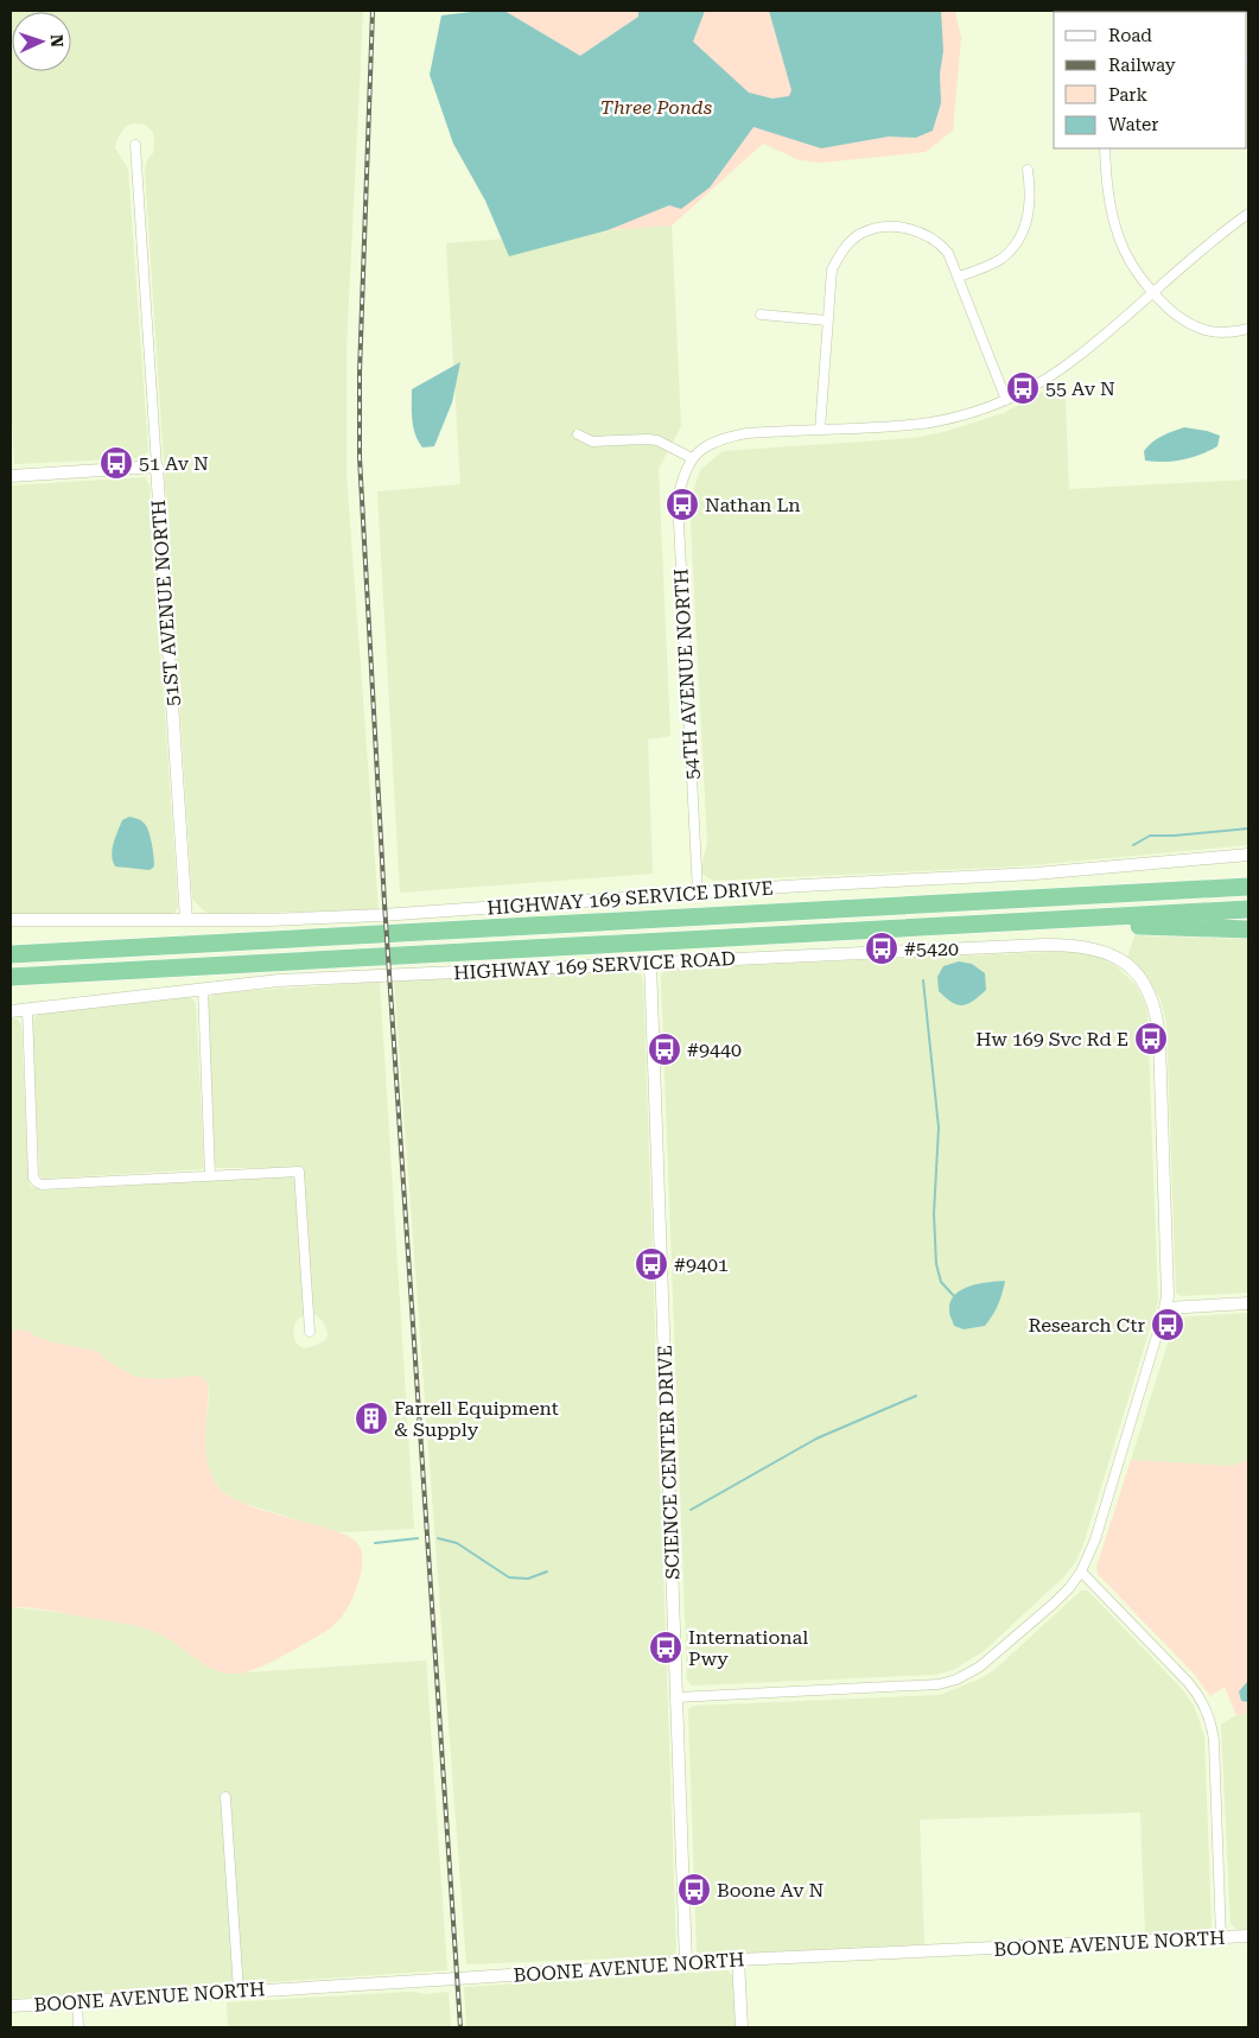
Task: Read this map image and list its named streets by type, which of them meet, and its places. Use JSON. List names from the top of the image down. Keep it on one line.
{"streets":{"street":["51ST AVENUE NORTH","54TH AVENUE NORTH","HIGHWAY 169 SERVICE DRIVE","HIGHWAY 169 SERVICE ROAD","SCIENCE CENTER DRIVE","BOONE AVENUE NORTH"]},"crossings":[["51ST AVENUE NORTH","HIGHWAY 169 SERVICE DRIVE"],["54TH AVENUE NORTH","HIGHWAY 169 SERVICE DRIVE"],["HIGHWAY 169 SERVICE ROAD","SCIENCE CENTER DRIVE"],["SCIENCE CENTER DRIVE","BOONE AVENUE NORTH"]],"parks":["Three Ponds"],"places":{"bus stop":["55 Av N","51 Av N","Nathan Ln","#5420","Hw 169 Svc Rd E","#9440","#9401","Research Ctr","International Pwy","Boone Av N"],"building":["Farrell Equipment & Supply"]},"legend":["Road","Railway","Park","Water"],"north":"right"}
